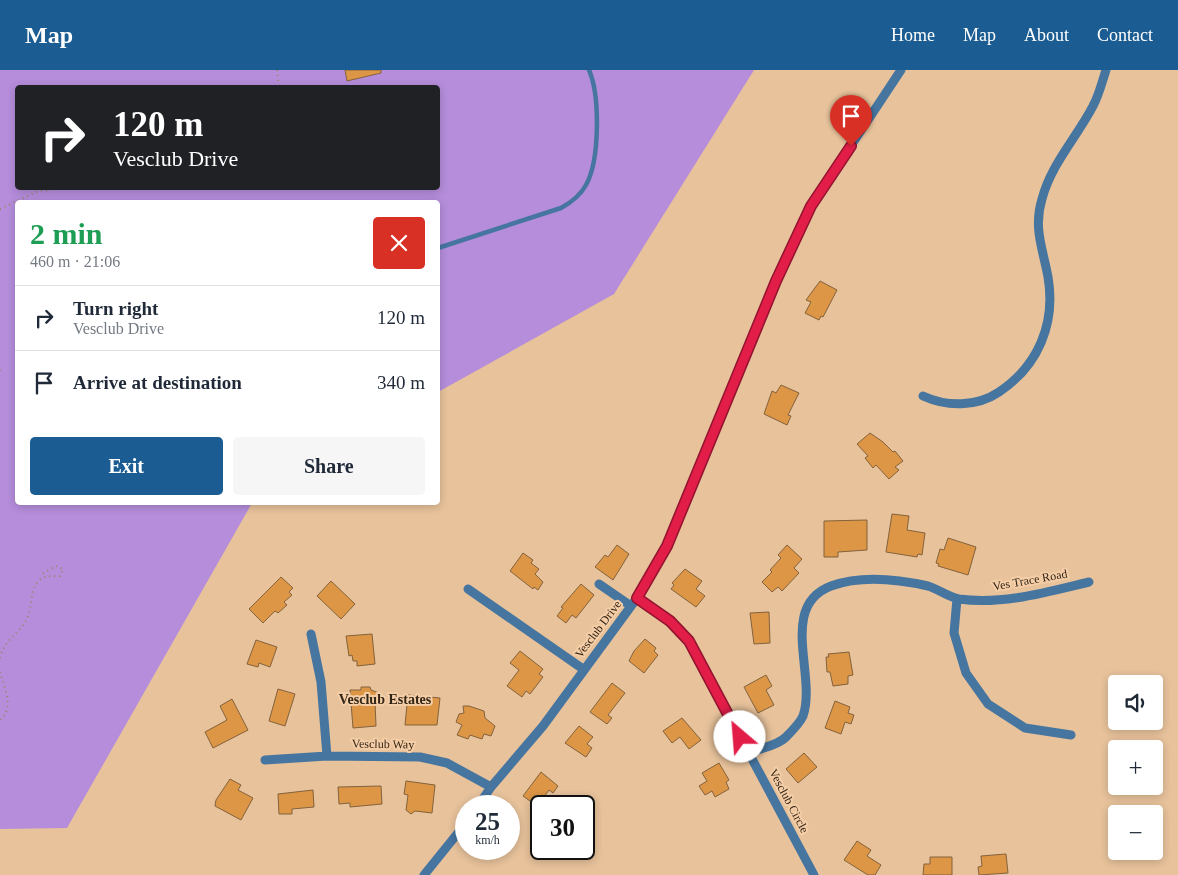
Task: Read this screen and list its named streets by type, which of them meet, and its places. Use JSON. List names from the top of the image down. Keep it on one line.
{"streets":{"street":["Ves Trace Road","Vesclub Drive","Vesclub Way","Vesclub Circle"]},"crossings":[["Ves Trace Road","Vesclub Circle"],["Vesclub Drive","Vesclub Way"],["Vesclub Drive","Vesclub Circle"]],"districts":["Vesclub Estates"],"page":{"header":"Map","nav":["Home","Map","About","Contact"],"turn":["120 m","Vesclub Drive"],"heading":["2 min","460 m · 21:06"],"list":[{"name":"Turn right","note":"Vesclub Drive","value":"120 m"},{"name":"Arrive at destination","value":"340 m"}],"buttons":["Exit","Share"],"map_buttons":["+","−"],"speed":"25 km/h","limit":"30"}}
